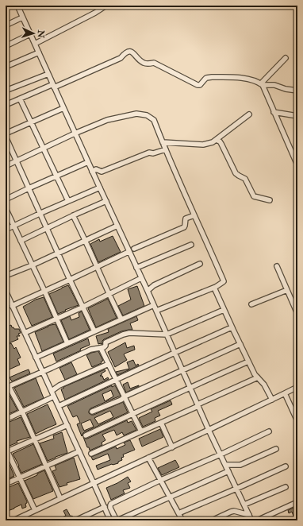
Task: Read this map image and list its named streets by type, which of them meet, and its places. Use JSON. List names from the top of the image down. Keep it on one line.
{"north":"right"}
